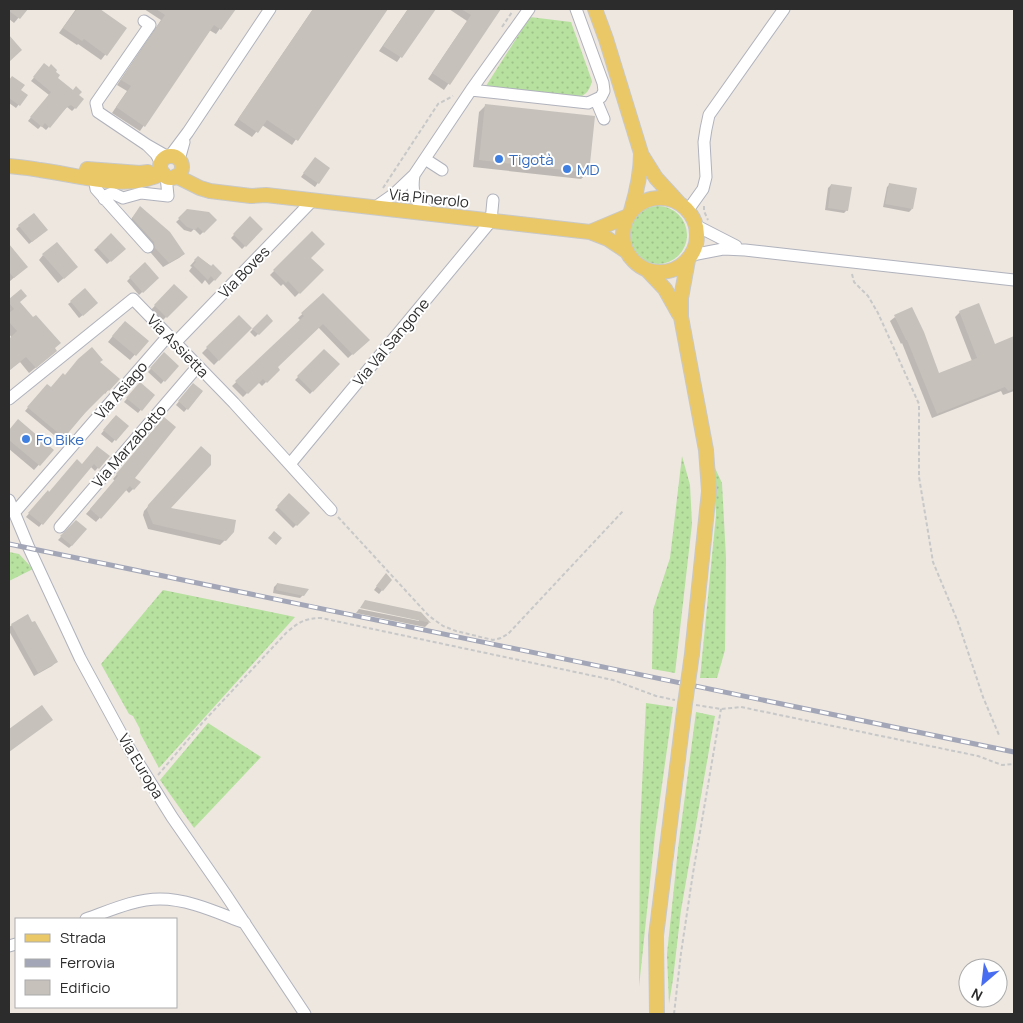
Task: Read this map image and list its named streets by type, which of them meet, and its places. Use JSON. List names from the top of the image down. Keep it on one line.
{"streets":{"main road":["Via Pinerolo"],"street":["Via Boves","Via Val Sangone","Via Assietta","Via Asiago","Via Marzabotto","Via Europa"]},"crossings":[["Via Pinerolo","Via Boves"],["Via Pinerolo","Via Val Sangone"],["Via Boves","Via Assietta"],["Via Boves","Via Asiago"],["Via Val Sangone","Via Assietta"],["Via Assietta","Via Asiago"],["Via Assietta","Via Marzabotto"],["Via Asiago","Via Europa"]],"places":["Tigotà","MD","Fo Bike"],"legend":["Strada","Ferrovia","Edificio"],"north":"bottom left"}
